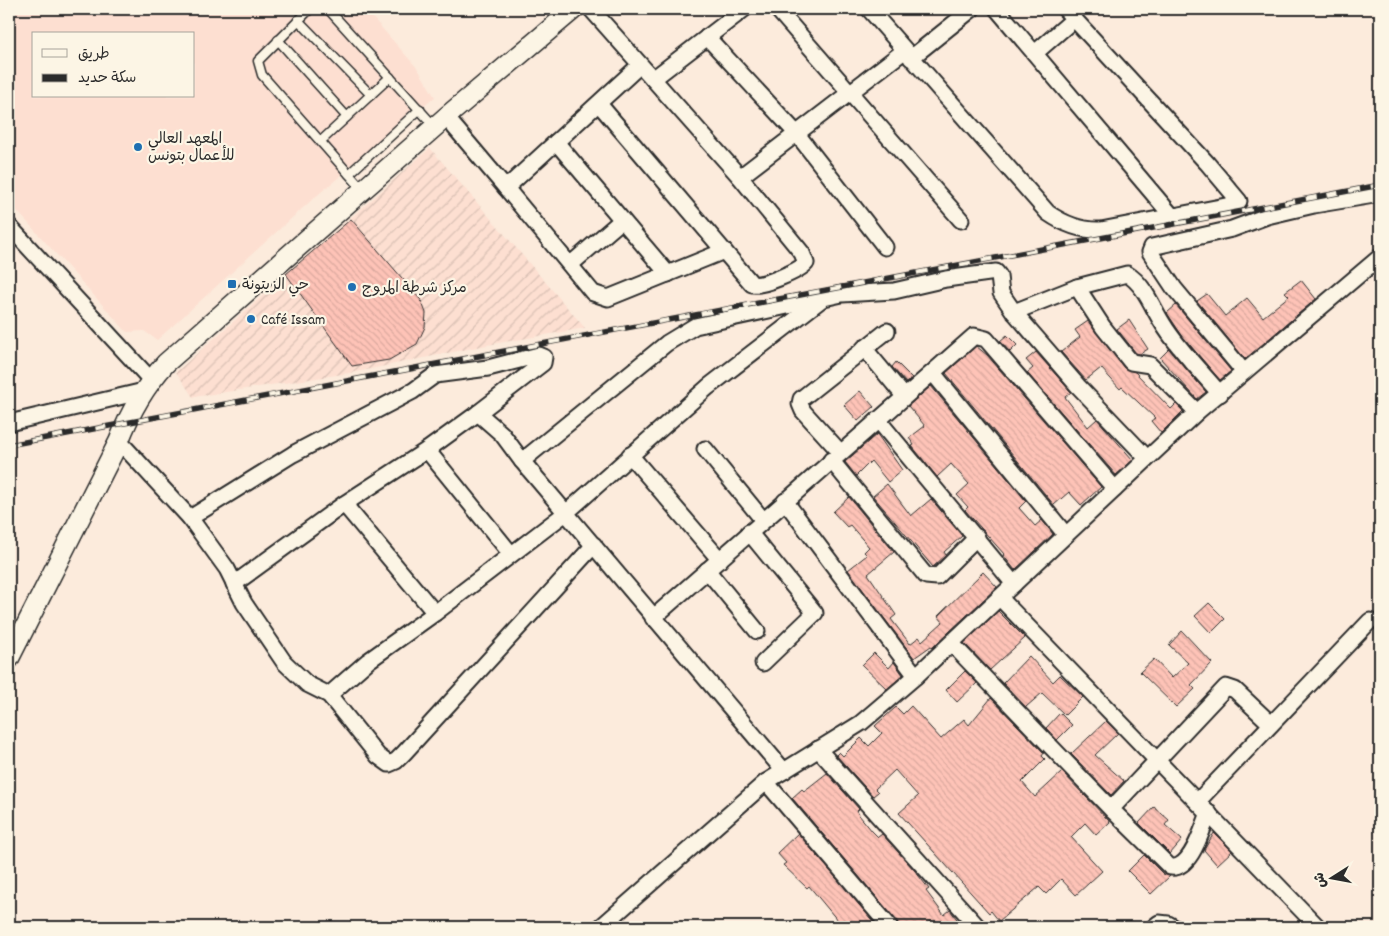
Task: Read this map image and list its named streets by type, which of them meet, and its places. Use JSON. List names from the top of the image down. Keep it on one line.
{"places":{"other":["المعهد العالي للأعمال بتونس","مركز شرطة المروج","Café Issam"],"transit":["حي الزيتونة"]},"legend":["طريق","سكة حديد"],"north":"left"}
